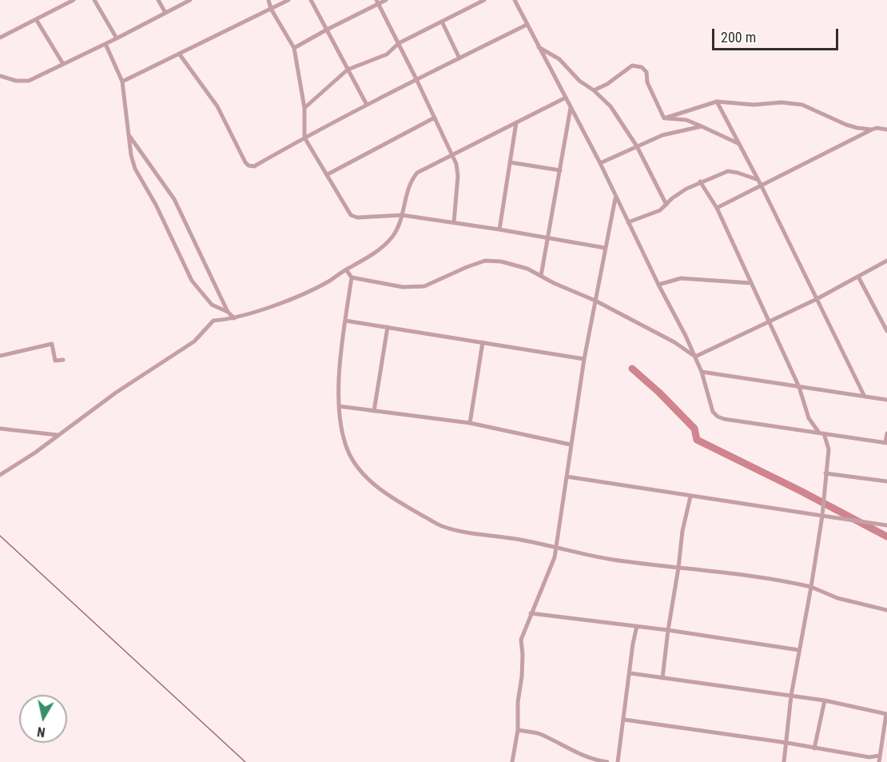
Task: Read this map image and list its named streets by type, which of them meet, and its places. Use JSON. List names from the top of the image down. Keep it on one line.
{"scale_bar":"200 m","north":"bottom"}
